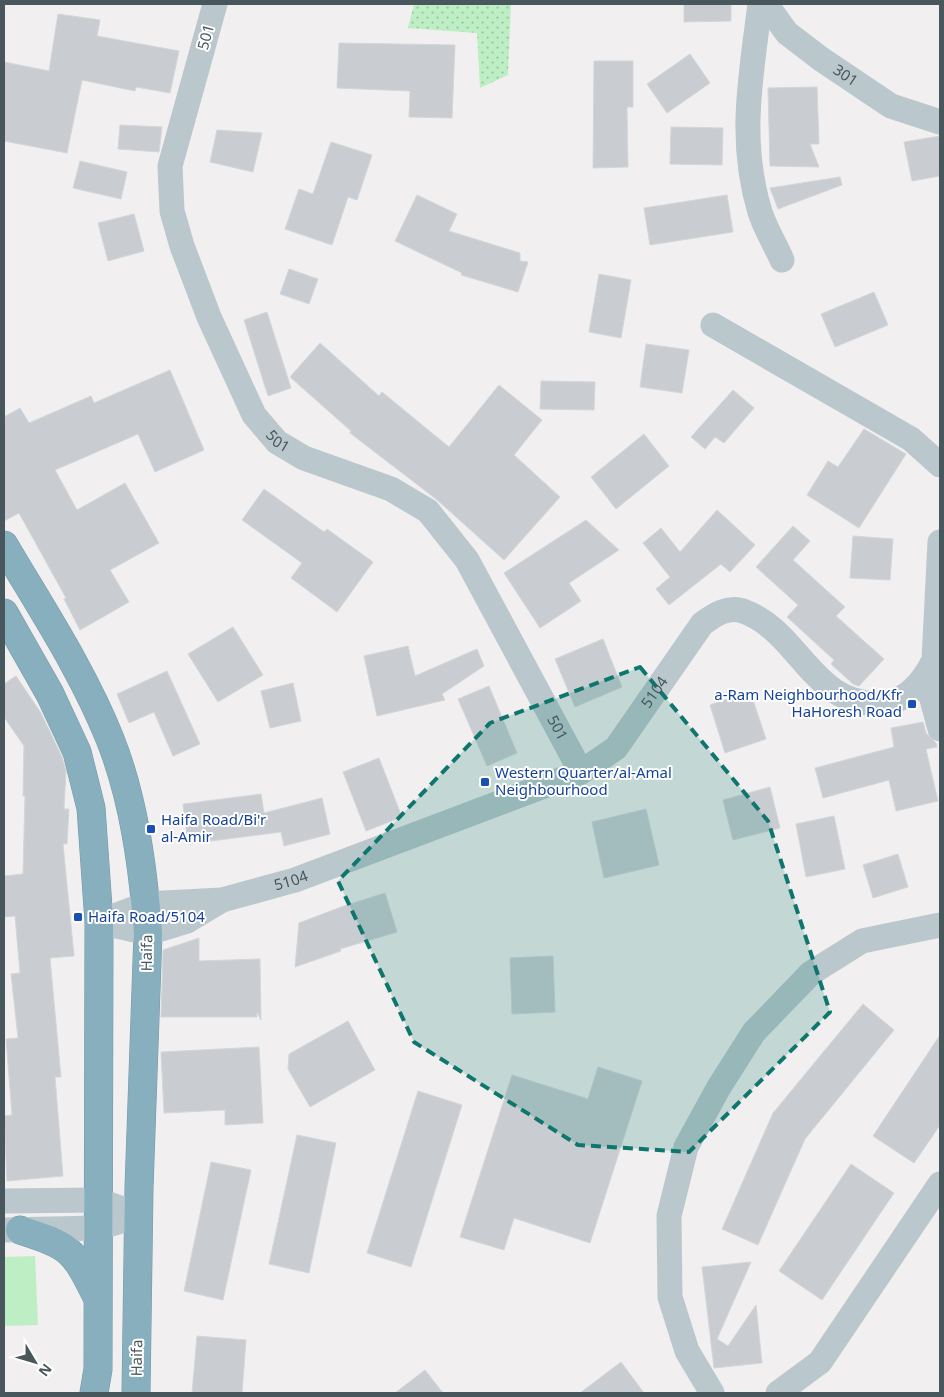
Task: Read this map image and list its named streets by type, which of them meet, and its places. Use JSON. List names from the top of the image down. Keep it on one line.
{"streets":{"highway":["Haifa"],"street":["501","301","5104"]},"crossings":[["501","5104"],["5104","Haifa"]],"places":{"transit":["a-Ram Neighbourhood/Kfr HaHoresh Road","Western Quarter/al-Amal Neighbourhood","Haifa Road/Bi'r al-Amir","Haifa Road/5104"]},"north":"bottom right"}
